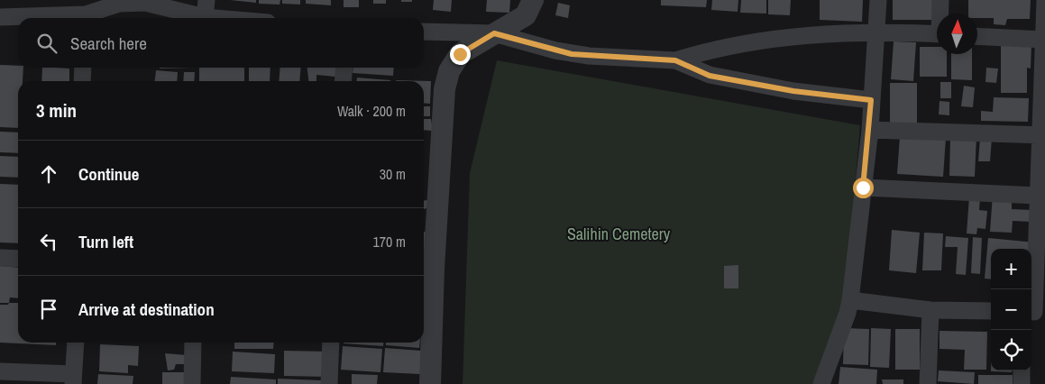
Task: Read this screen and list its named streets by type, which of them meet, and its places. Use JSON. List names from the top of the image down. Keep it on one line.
{"parks":["Salihin Cemetery"],"north":"top","page":{"search":"Search here","heading":["3 min","Walk · 200 m"],"list":[["Continue","30 m"],["Turn left","170 m"],"Arrive at destination"],"map_buttons":["+","−"]}}
